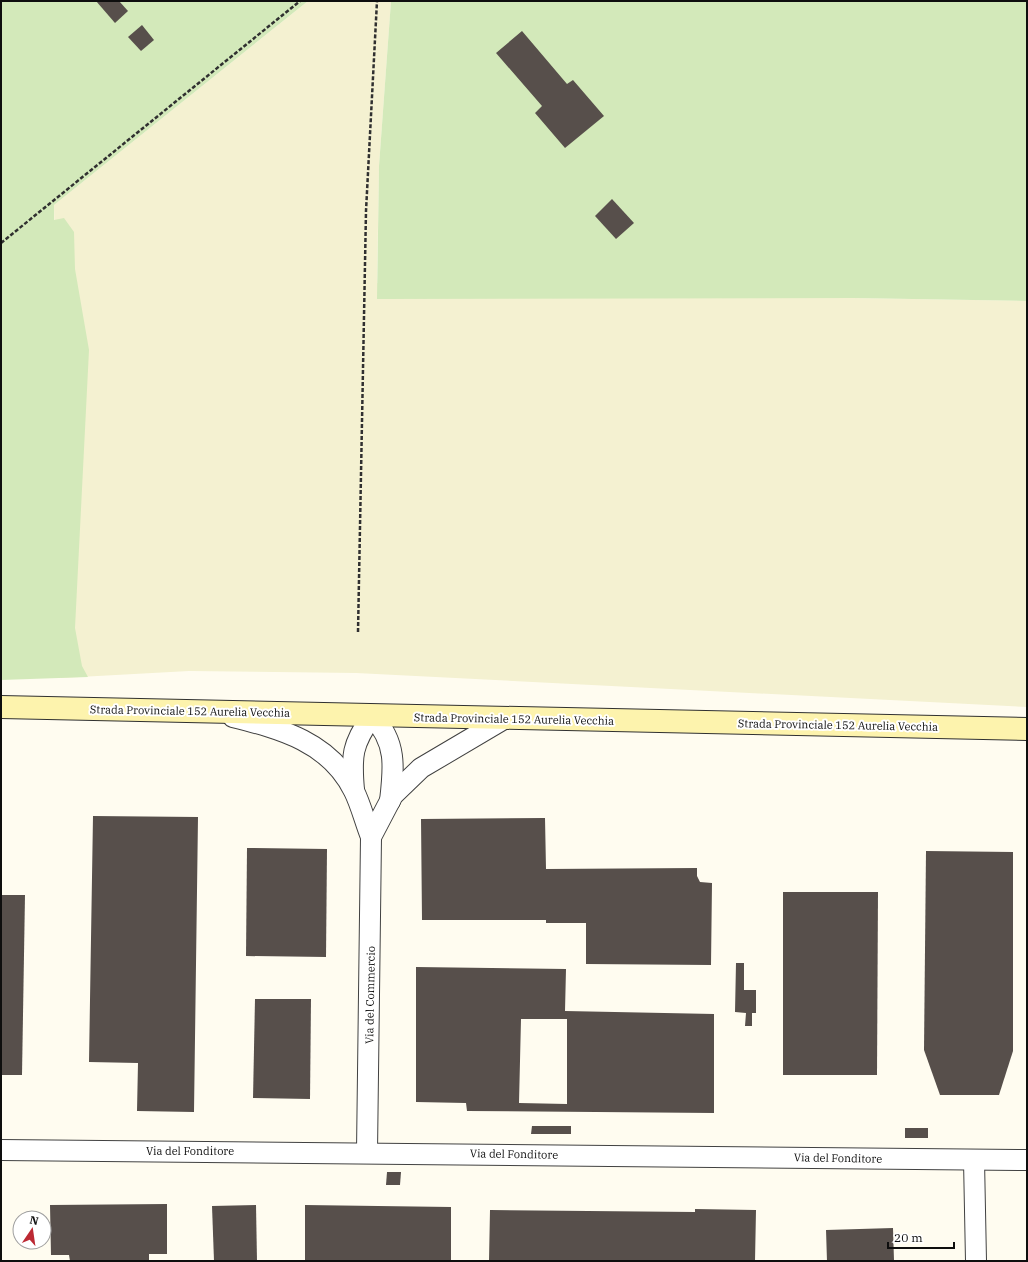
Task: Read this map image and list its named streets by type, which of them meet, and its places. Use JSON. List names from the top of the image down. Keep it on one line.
{"streets":{"main road":["Strada Provinciale 152 Aurelia Vecchia"],"street":["Via del Commercio","Via del Fonditore"]},"crossings":[["Strada Provinciale 152 Aurelia Vecchia","Via del Commercio"],["Via del Commercio","Via del Fonditore"]],"scale_bar":"20 m","north":"top"}
